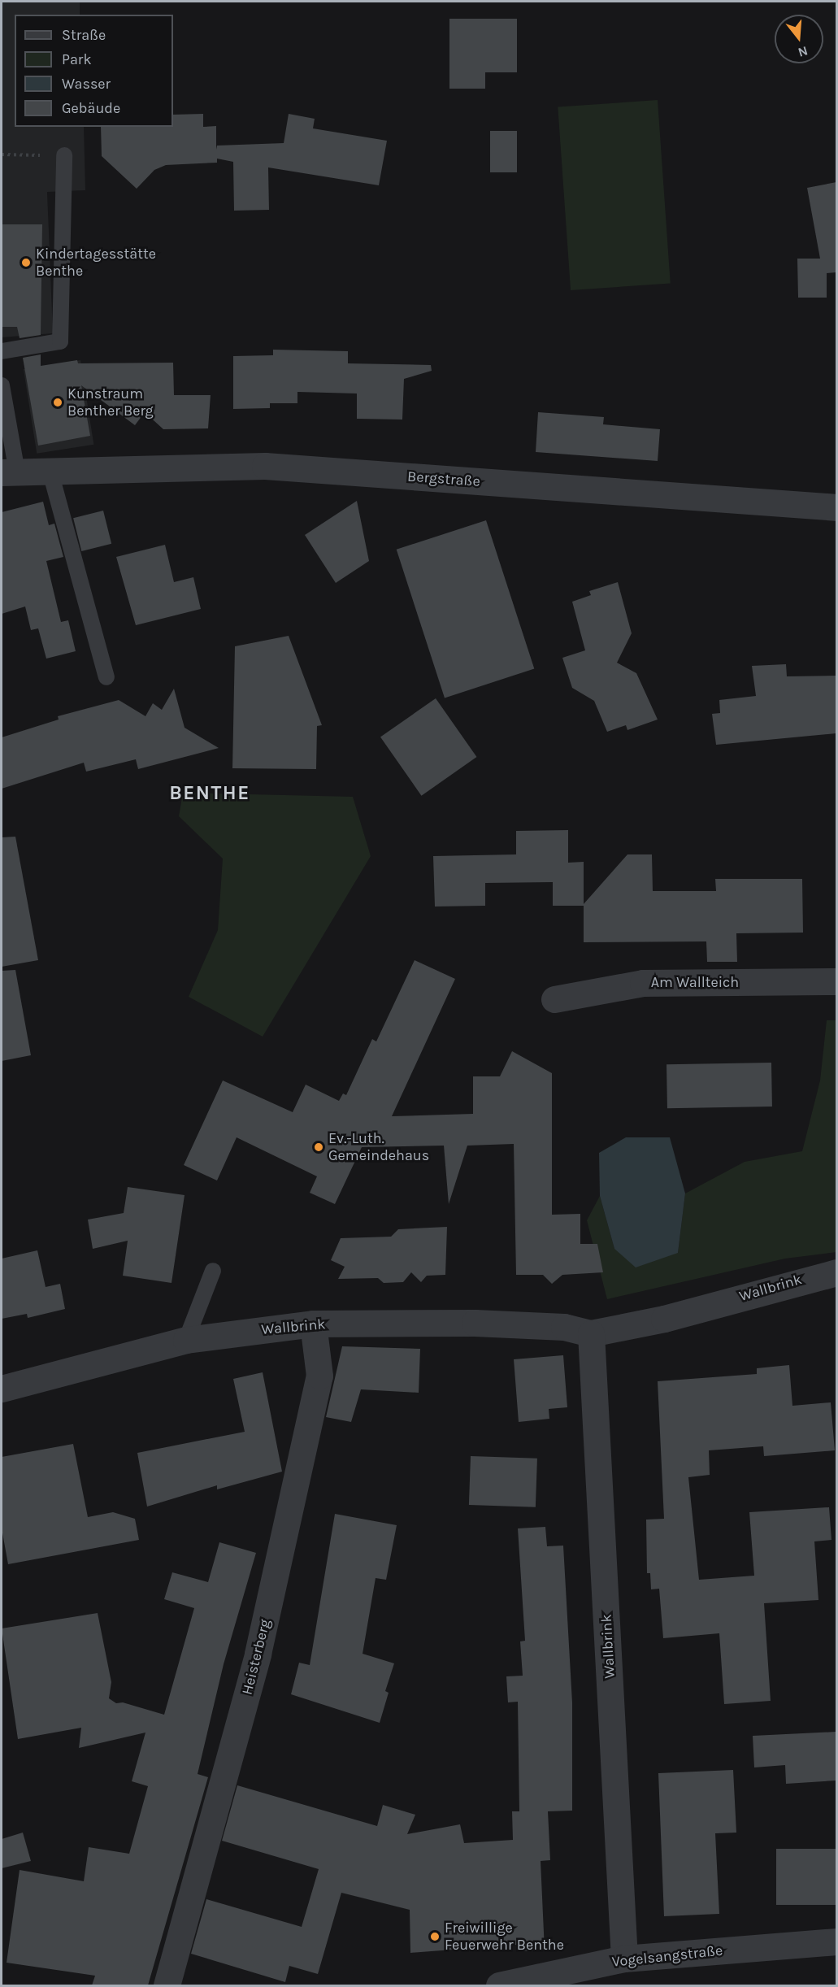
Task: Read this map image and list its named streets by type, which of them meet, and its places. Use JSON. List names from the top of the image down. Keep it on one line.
{"streets":{"street":["Bergstraße","Am Wallteich","Wallbrink","Heisterberg","Vogelsangstraße"]},"crossings":[["Wallbrink","Heisterberg"],["Wallbrink","Vogelsangstraße"]],"districts":["BENTHE"],"places":["Kindertagesstätte Benthe","Kunstraum Benther Berg","Ev.-Luth. Gemeindehaus","Freiwillige Feuerwehr Benthe"],"legend":["Straße","Park","Wasser","Gebäude"],"north":"bottom"}
